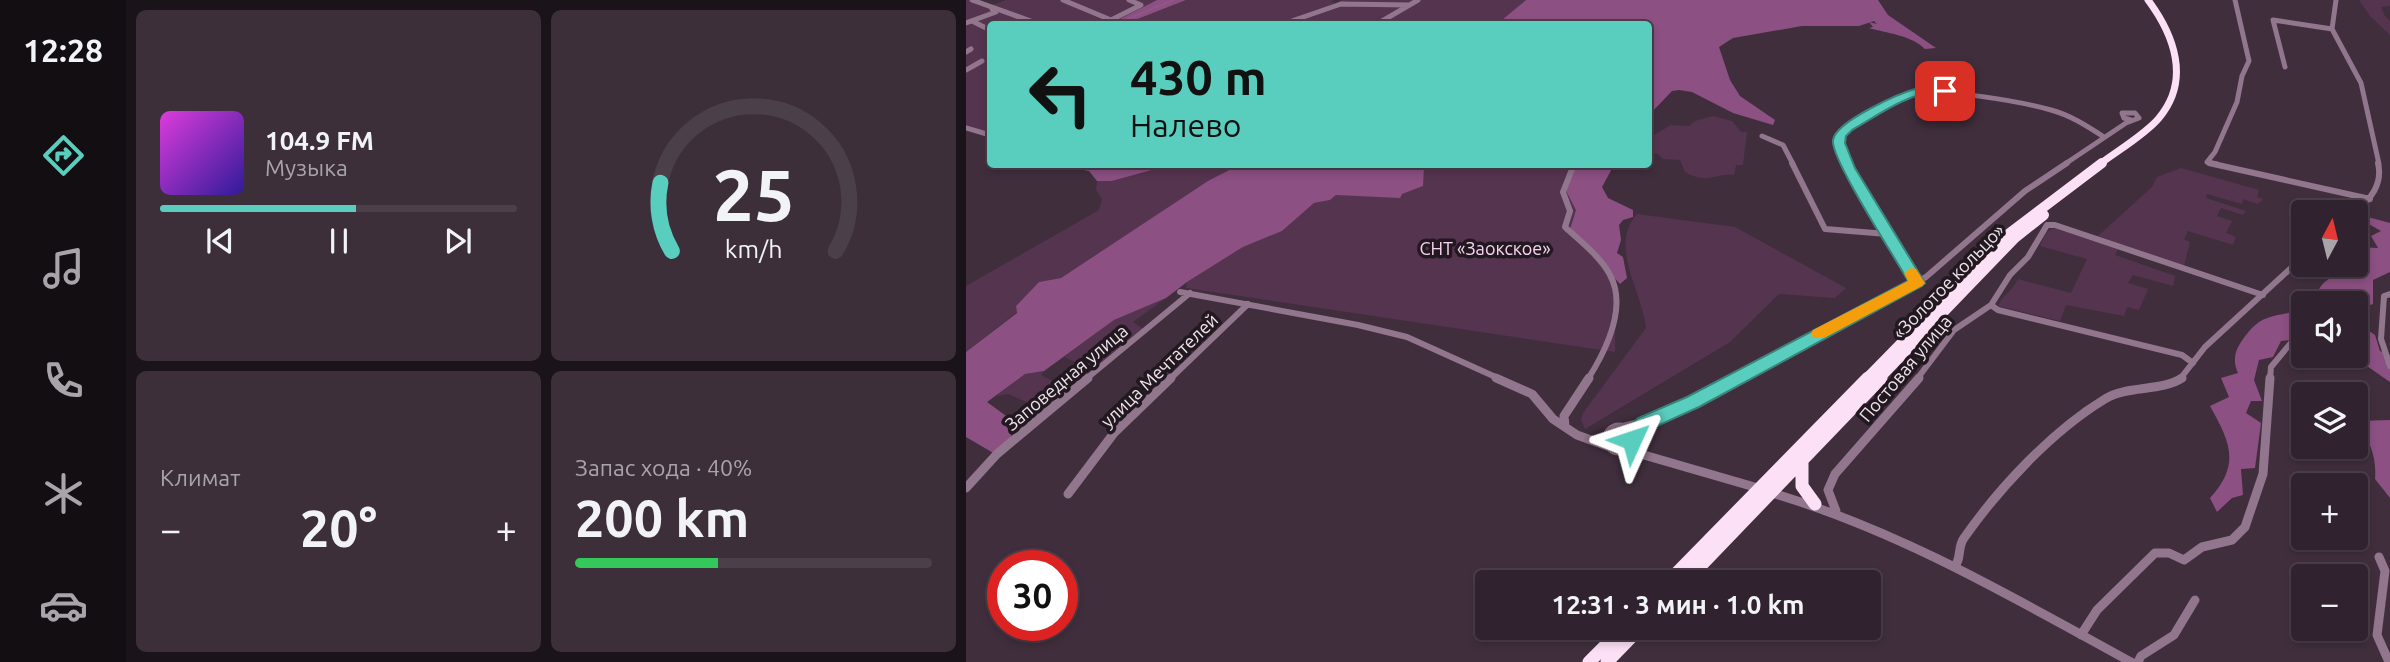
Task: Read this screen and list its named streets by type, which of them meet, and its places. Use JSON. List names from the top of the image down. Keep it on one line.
{"streets":{"highway":["«Золотое кольцо»"],"street":["Постовая улица","улица Мечтателей","Заповедная улица"]},"parks":["СНТ «Заокское»"],"north":"top","page":{"tabs":"12:28","turn":["430 m","Налево"],"song":["104.9 FM","Музыка"],"map_buttons":["+","−"],"tile":["Климат",["Запас хода · 40%","200 km"]],"heat":["−","20°","+"],"limit":"30","trip":"12:31 · 3 мин · 1.0 km","gauge":["25","km/h"]}}
